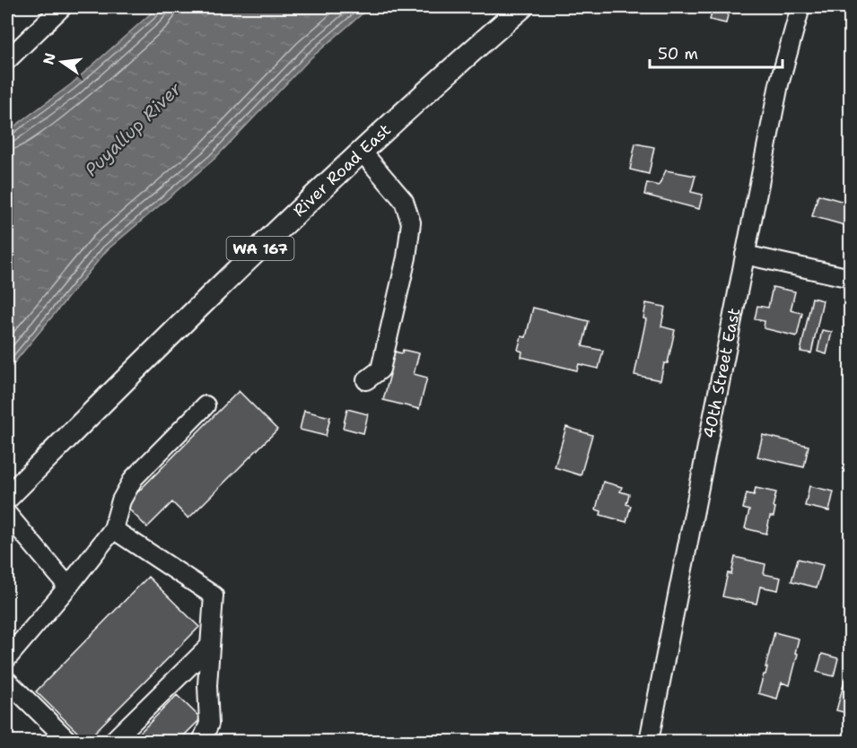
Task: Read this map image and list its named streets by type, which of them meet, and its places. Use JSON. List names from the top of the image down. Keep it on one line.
{"streets":{"main road":["River Road East","WA 167"],"street":["40th Street East"]},"water":["Puyallup River"],"scale_bar":"50 m","north":"left"}
